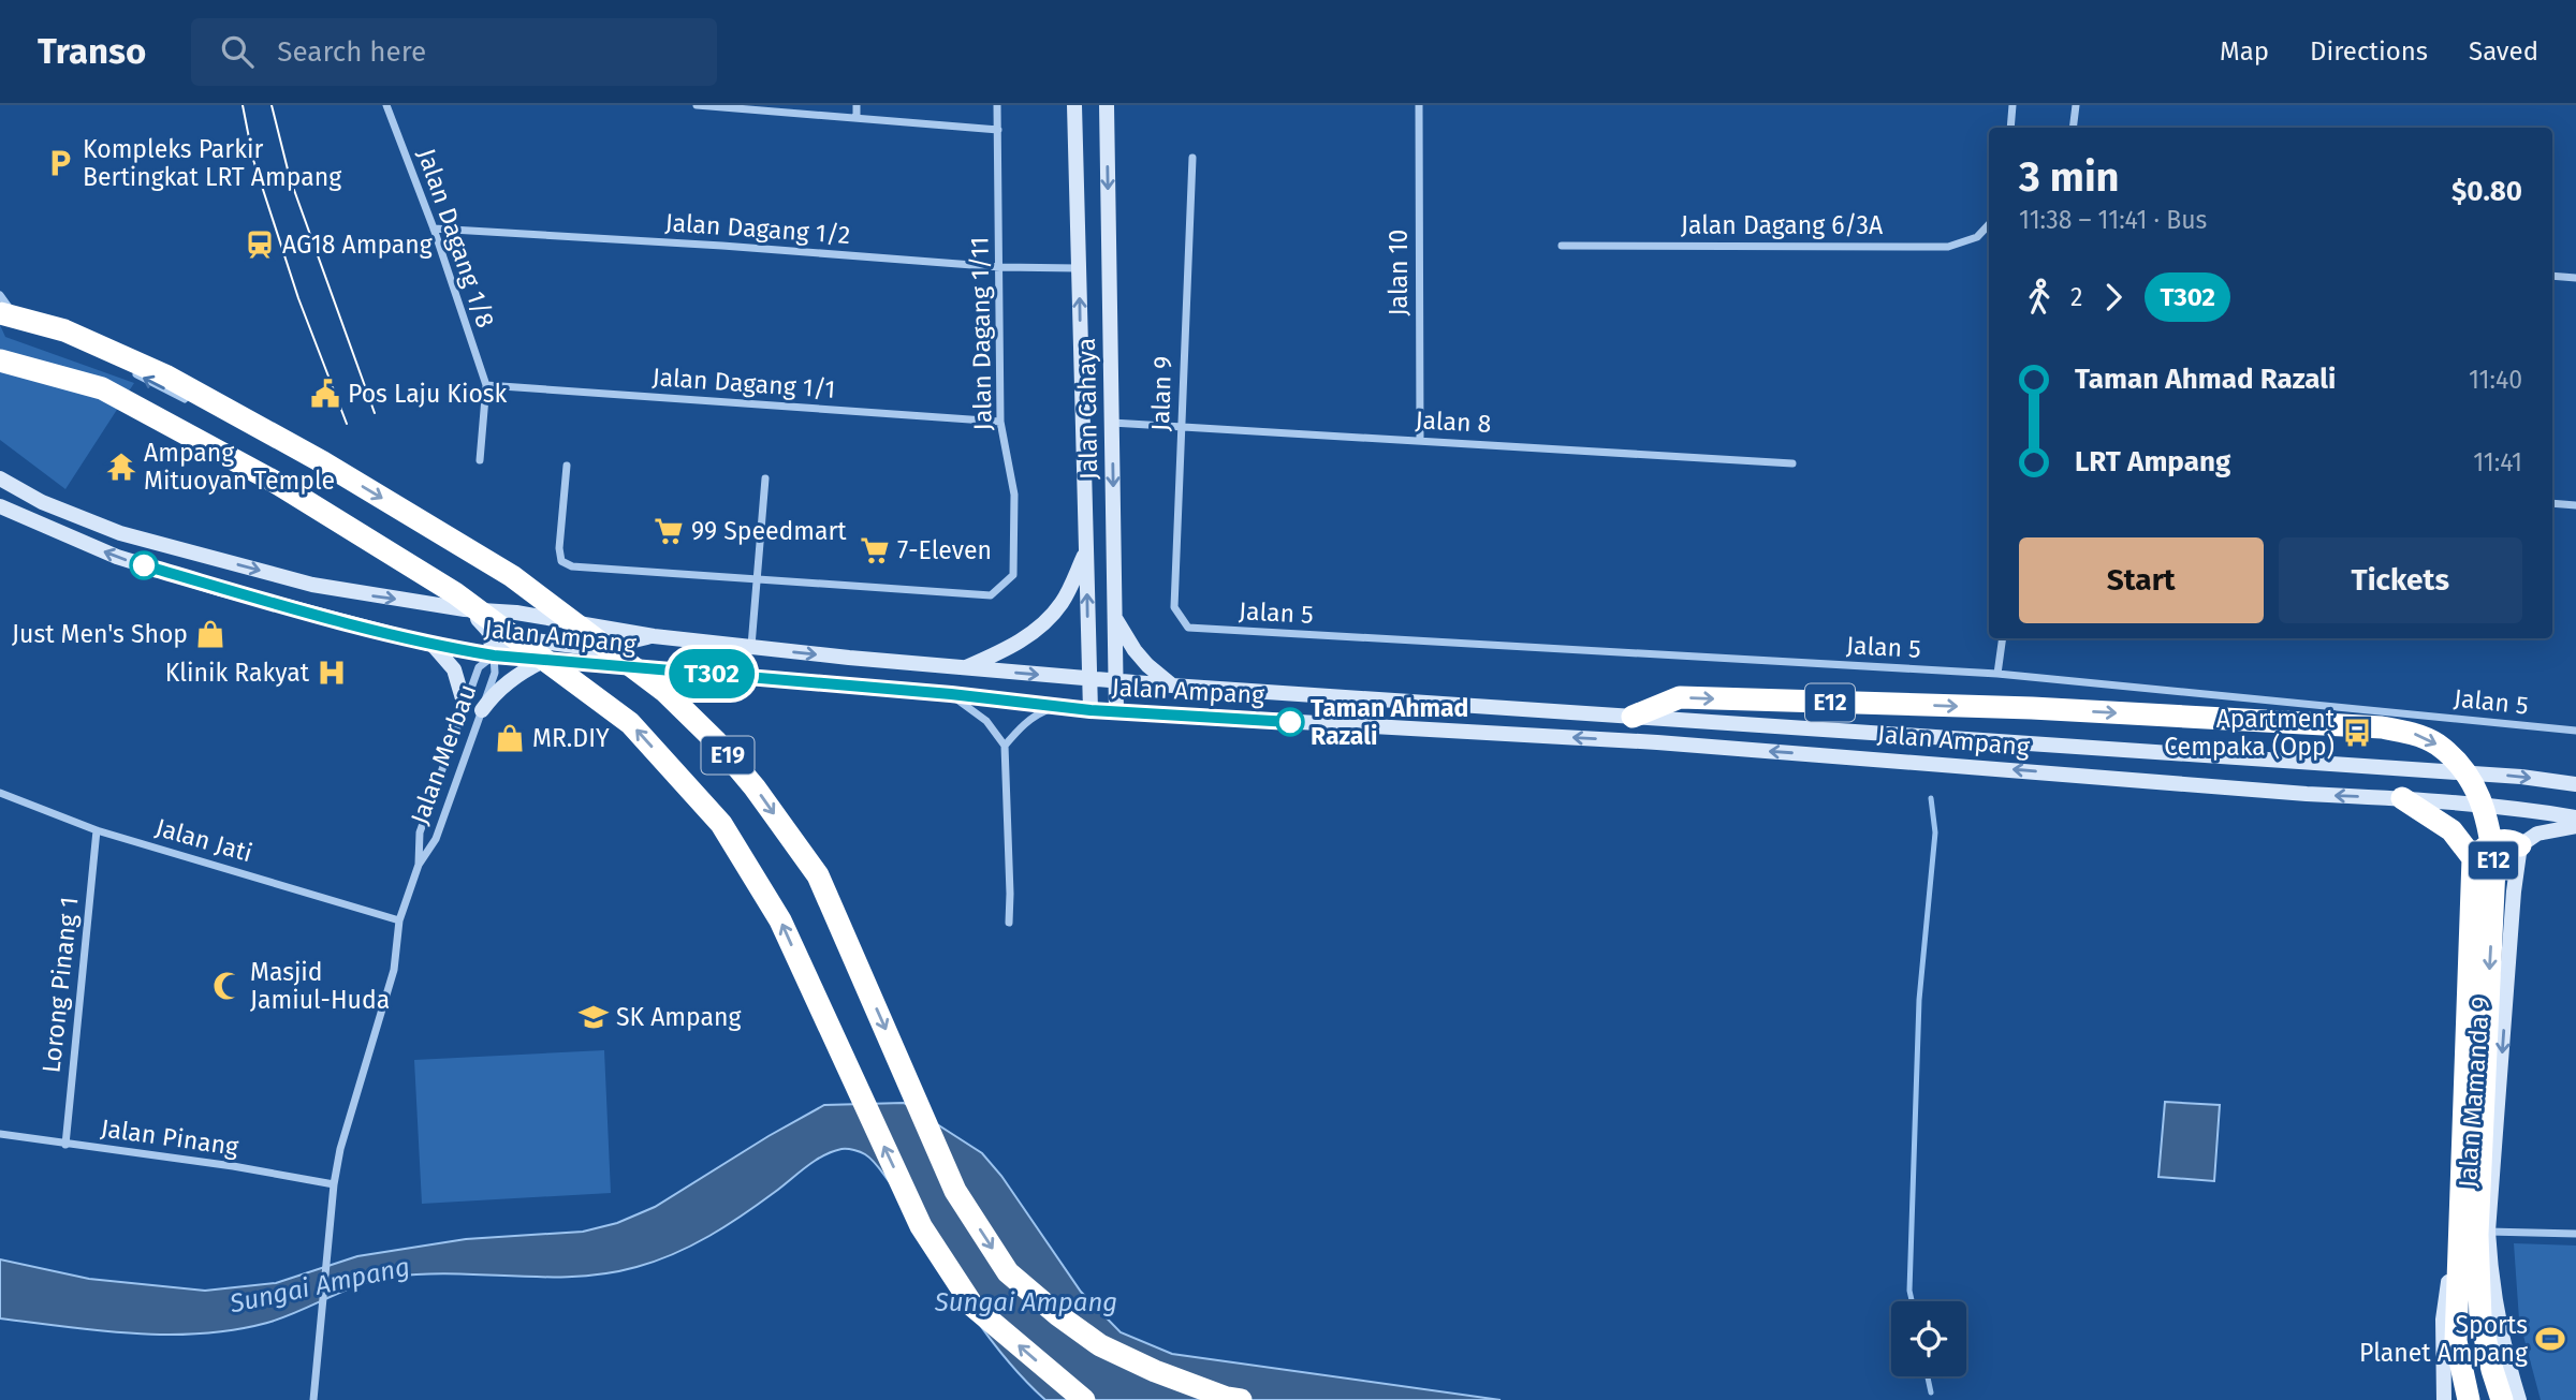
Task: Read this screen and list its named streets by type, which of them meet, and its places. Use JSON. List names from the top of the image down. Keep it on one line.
{"streets":{"highway":["E12","E19"],"main road":["Jalan Cahaya","Jalan Ampang","Jalan Mamanda 9"],"street":["Jalan Dagang 6/3A","Jalan Dagang 1/2","Jalan Dagang 1/8","Jalan 10","Jalan Dagang 1/11","Jalan Dagang 1/1","Jalan 9","Jalan 8","Jalan 5","Jalan Merbau","Jalan Jati","Lorong Pinang 1","Jalan Pinang"]},"crossings":[["Jalan Dagang 1/2","Jalan Dagang 1/8"],["Jalan Dagang 1/2","Jalan Dagang 1/11"],["Jalan Dagang 1/2","Jalan Cahaya"],["Jalan Dagang 1/8","Jalan Dagang 1/1"],["Jalan 10","Jalan 8"],["Jalan Dagang 1/11","Jalan Dagang 1/1"],["Jalan 9","Jalan 8"],["Jalan 9","Jalan 5"],["Jalan Cahaya","Jalan 8"],["Jalan Cahaya","Jalan Ampang"],["Jalan Ampang","E12"],["Jalan Ampang","Jalan Merbau"],["Jalan Merbau","Jalan Jati"],["Jalan Merbau","Jalan Pinang"],["Jalan Jati","Lorong Pinang 1"],["Lorong Pinang 1","Jalan Pinang"]],"one_way":["Jalan Mamanda 9"],"water":["Sungai Ampang"],"places":{"parking":["Kompleks Parkir Bertingkat LRT Ampang"],"station":["AG18 Ampang"],"public building":["Pos Laju Kiosk"],"temple":["Ampang Mituoyan Temple"],"supermarket":["99 Speedmart","7-Eleven"],"shop":["Just Men's Shop","MR.DIY"],"hospital":["Klinik Rakyat"],"other":["Taman Ahmad Razali"],"bus stop":["Apartment Cempaka (Opp)"],"mosque":["Masjid Jamiul-Huda"],"school or university":["SK Ampang"],"sports":["Sports Planet Ampang"]},"lines":["bus line T302"],"page":{"header":"Transo","search":"Search here","nav":["Map","Directions","Saved"],"on_map":"T302","heading":["3 min","11:38 – 11:41 · Bus","$0.80"],"legs":["2","T302"],"list":[{"name":"Taman Ahmad Razali","value":"11:40"},{"name":"LRT Ampang","value":"11:41"}],"buttons":["Start","Tickets"]}}
